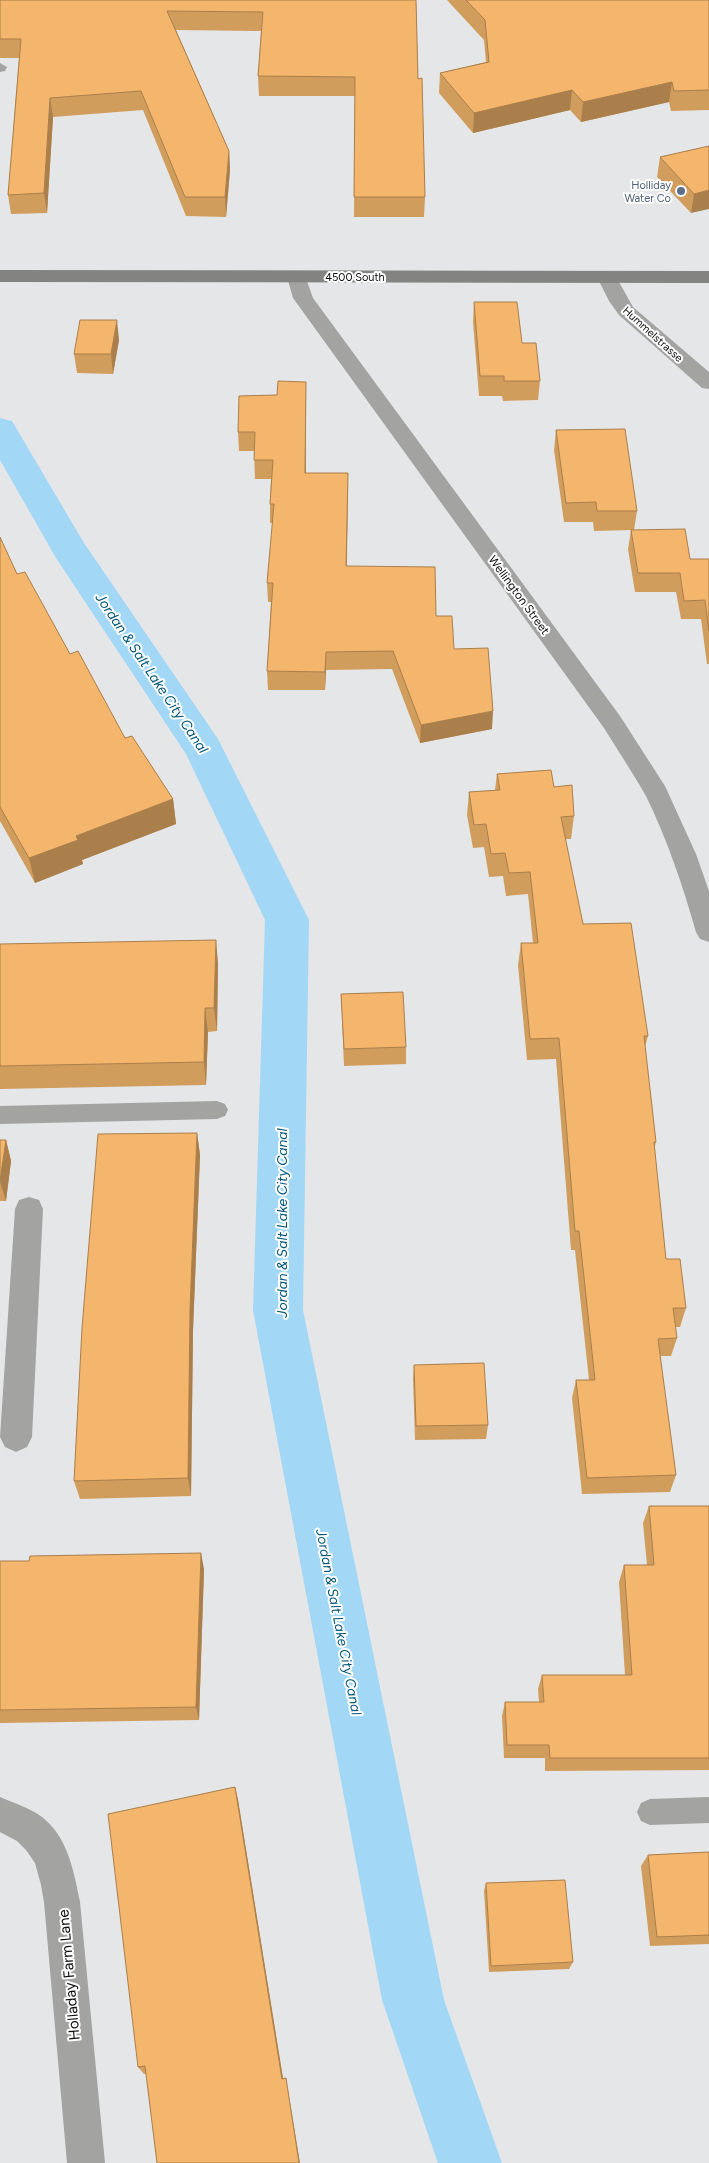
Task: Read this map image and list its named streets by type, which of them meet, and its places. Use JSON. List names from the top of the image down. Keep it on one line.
{"streets":{"main road":["4500 South"],"street":["Hummelstrasse","Wellington Street","Holladay Farm Lane"]},"crossings":[["4500 South","Hummelstrasse"],["4500 South","Wellington Street"]],"water":["Jordan & Salt Lake City Canal"],"places":["Holliday Water Co"]}
